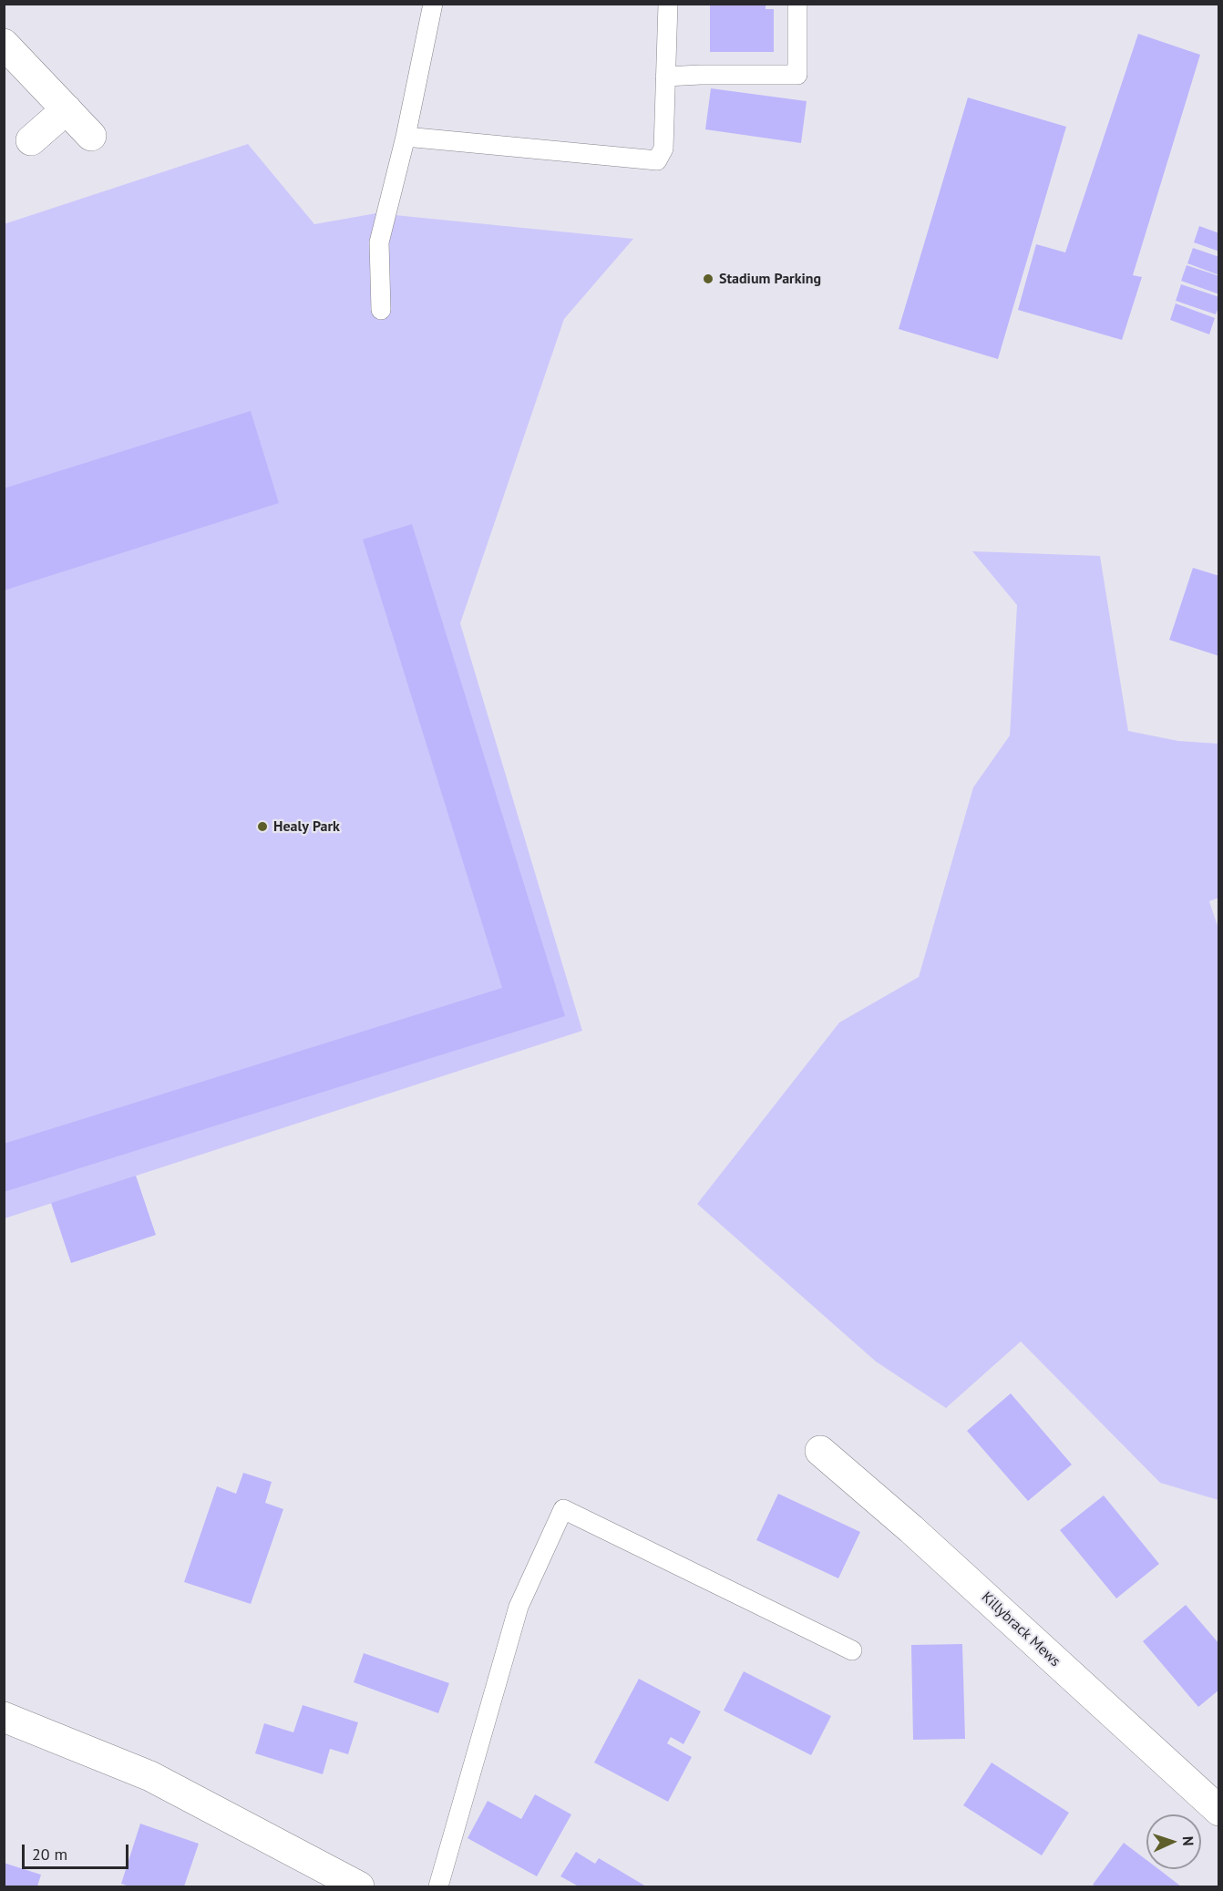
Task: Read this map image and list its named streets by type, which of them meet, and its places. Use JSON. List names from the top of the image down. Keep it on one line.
{"streets":{"street":["Killybrack Mews"]},"places":["Stadium Parking","Healy Park"],"scale_bar":"20 m","north":"right"}
